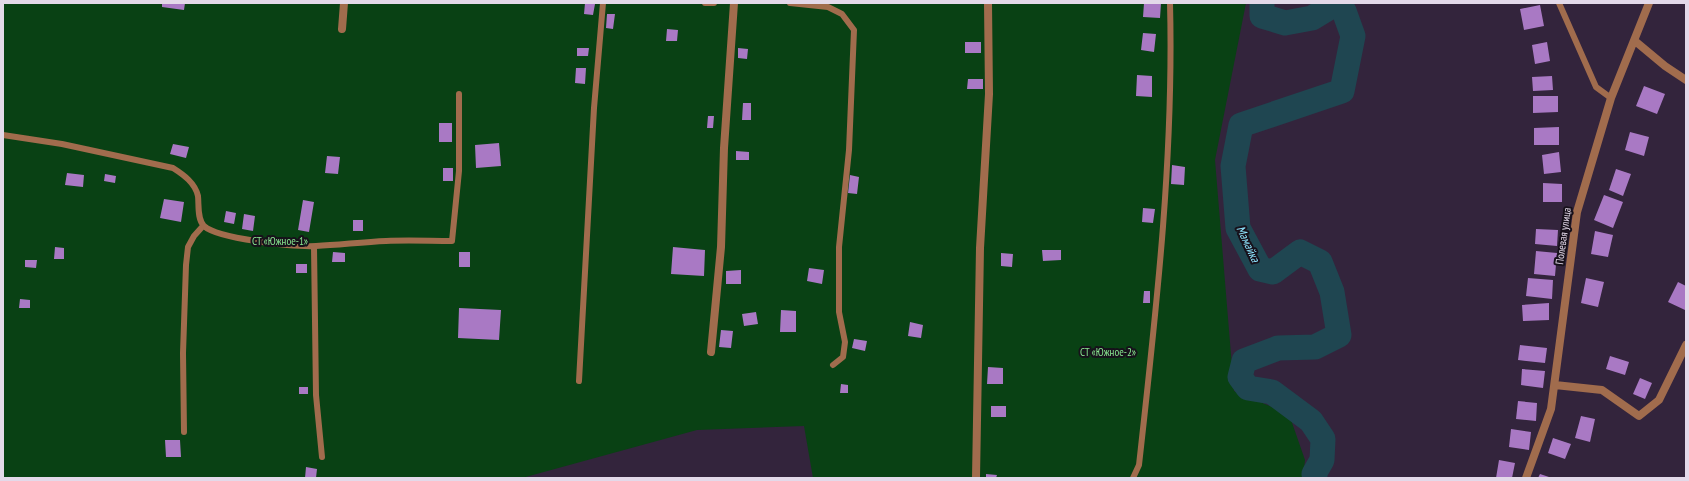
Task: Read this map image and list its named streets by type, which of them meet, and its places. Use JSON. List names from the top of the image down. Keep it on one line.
{"streets":{"street":["Полевая улица"]},"water":["Мамайка"],"parks":["СТ «Южное-1»","СТ «Южное-2»"]}
